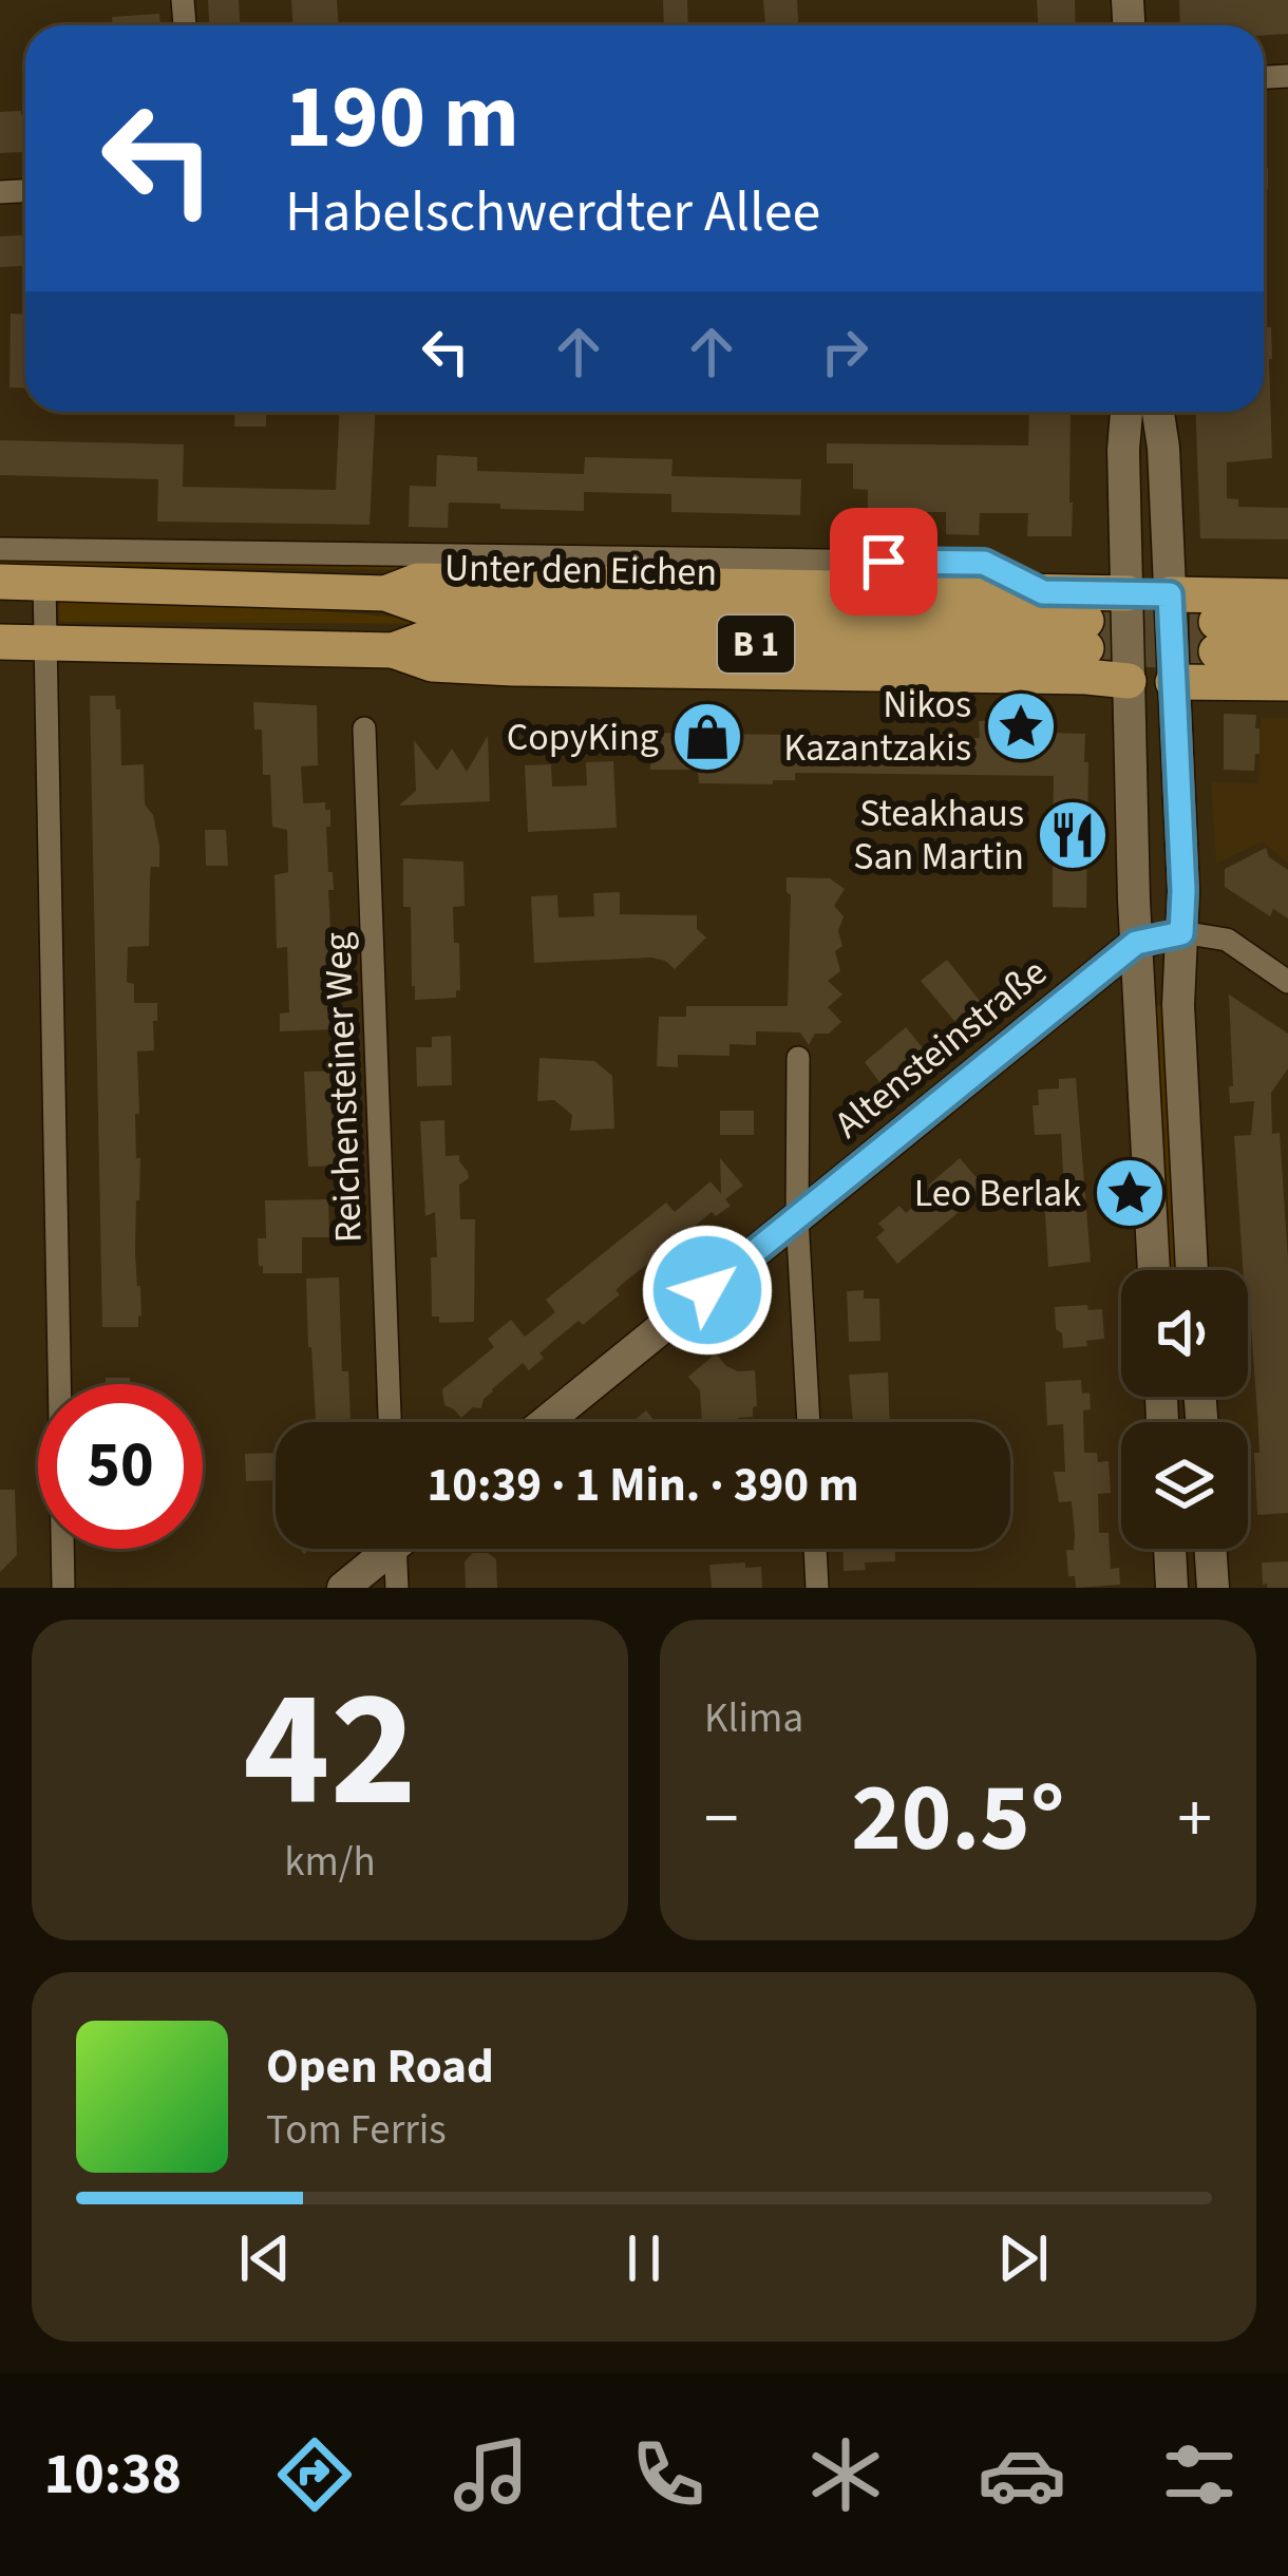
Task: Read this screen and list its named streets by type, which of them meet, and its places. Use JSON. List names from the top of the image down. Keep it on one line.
{"streets":{"main road":["Unter den Eichen","B 1","Altensteinstraße"],"street":["Reichensteiner Weg"]},"places":{"place":["Nikos Kazantzakis","Leo Berlak"],"shop":["CopyKing"],"restaurant":["Steakhaus San Martin"]},"page":{"turn":["190 m","Habelschwerdter Allee"],"limit":"50","trip":"10:39 · 1 Min. · 390 m","tile":[["42","km/h"],"Klima"],"heat":["−","20.5°","+"],"song":["Open Road","Tom Ferris"],"tabs":"10:38"}}
